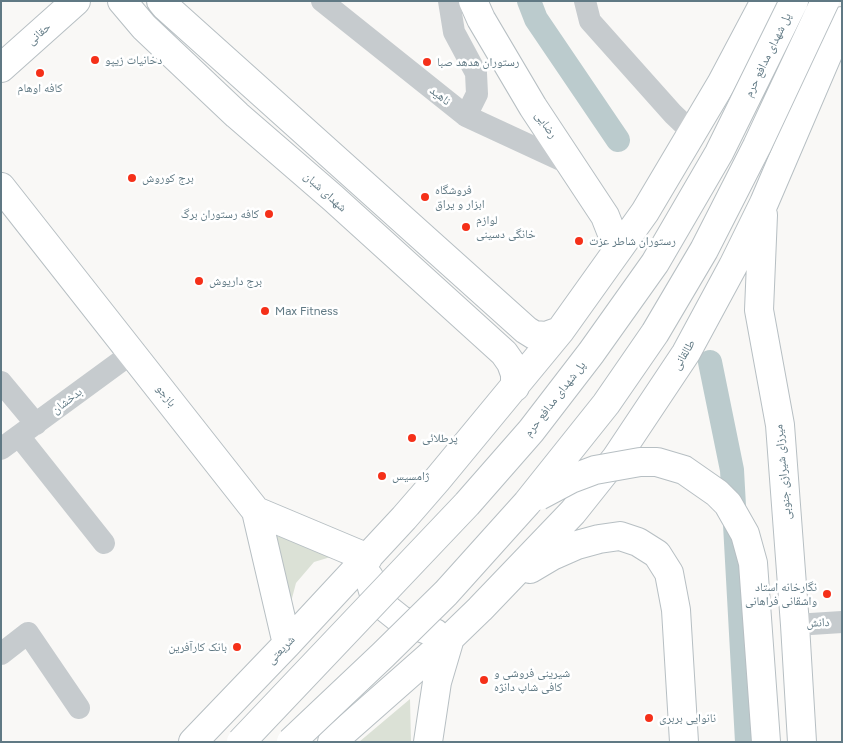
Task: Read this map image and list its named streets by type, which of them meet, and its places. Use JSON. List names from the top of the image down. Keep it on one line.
{"streets":{"main road":["حقانی","پل شهدای مدافع حرم","رضایی","شهدای شبان","طالقانی","بازجو","میرزای شیرازی جنوبی","شریعتی"],"street":["ناهید","بدخشان","دانش"]},"crossings":[["ناهید","رضایی"],["طالقانی","میرزای شیرازی جنوبی"],["بازجو","بدخشان"],["بازجو","شریعتی"],["میرزای شیرازی جنوبی","دانش"]],"places":["دخانیات زیپو","رستوران هدهد صبا","کافه اوهام","برج کوروش","فروشگاه ابزار و یراق","کافه رستوران برگ","لوازم خانگی دسینی","رستوران شاطر عزت","برج داریوش","Max Fitness","پرطلائی","ژامسیس","نگارخانه استاد واشقانی فراهانی","بانک کارآفرین","شیرینی فروشی و کافی شاپ دانژه","نانوایی بربری"]}
